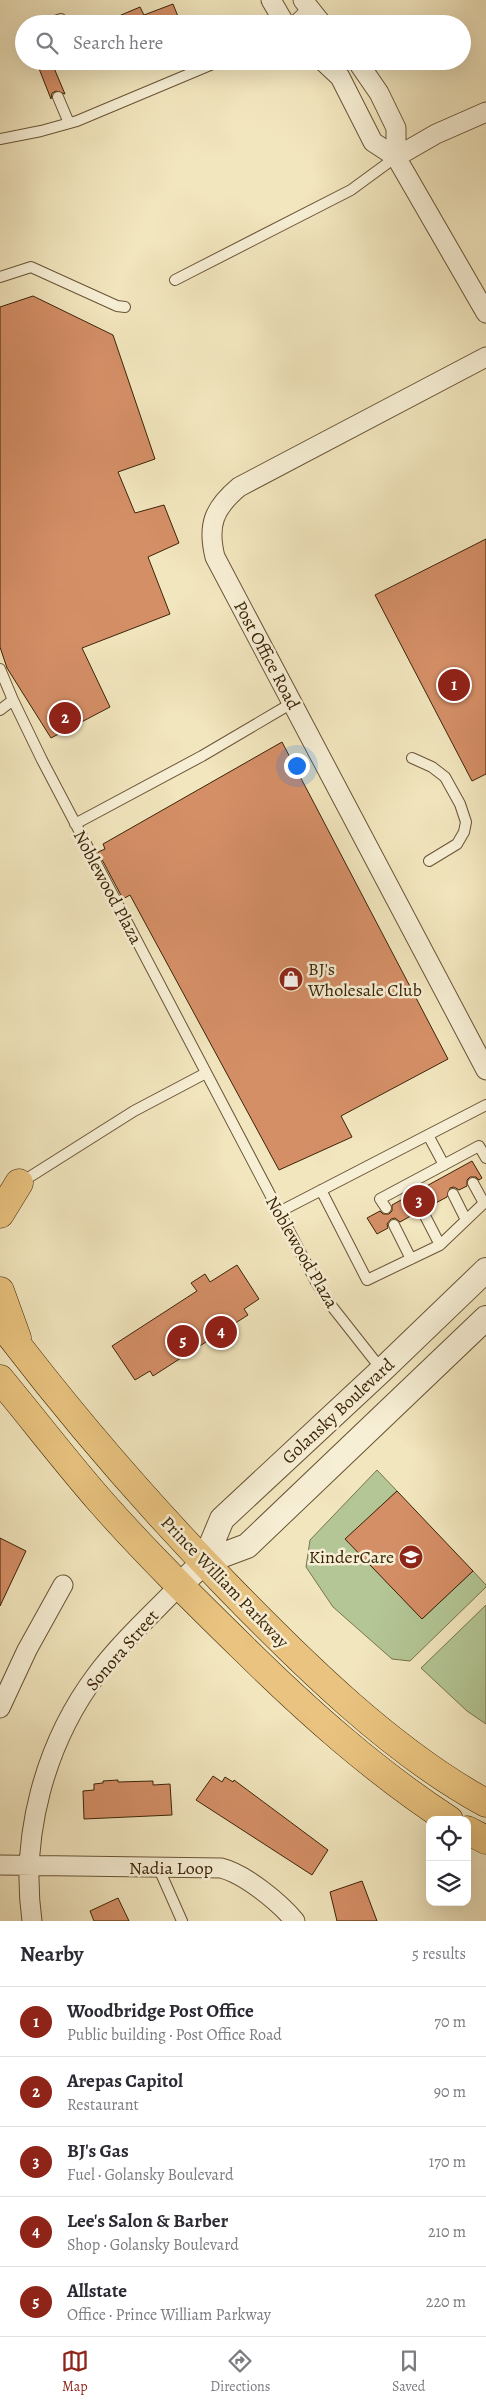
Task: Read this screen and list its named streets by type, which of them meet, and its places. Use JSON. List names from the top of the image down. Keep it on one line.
{"streets":{"highway":["Prince William Parkway"],"street":["Post Office Road","Golansky Boulevard","Sonora Street","Nadia Loop"],"lane":["Noblewood Plaza"]},"crossings":[["Noblewood Plaza","Golansky Boulevard"],["Golansky Boulevard","Prince William Parkway"],["Golansky Boulevard","Sonora Street"],["Prince William Parkway","Sonora Street"],["Sonora Street","Nadia Loop"]],"places":{"shop":["BJ's Wholesale Club"],"school or university":["KinderCare"]},"page":{"search":"Search here","pins":["1","2","3","4","5"],"heading":["Nearby","5 results"],"list":[{"mark":"1","name":"Woodbridge Post Office","note":"Public building · Post Office Road","value":"70 m"},{"mark":"2","name":"Arepas Capitol","note":"Restaurant","value":"90 m"},{"mark":"3","name":"BJ's Gas","note":"Fuel · Golansky Boulevard","value":"170 m"},{"mark":"4","name":"Lee's Salon & Barber","note":"Shop · Golansky Boulevard","value":"210 m"},{"mark":"5","name":"Allstate","note":"Office · Prince William Parkway","value":"220 m"}],"nav":["Map","Directions","Saved"]}}
